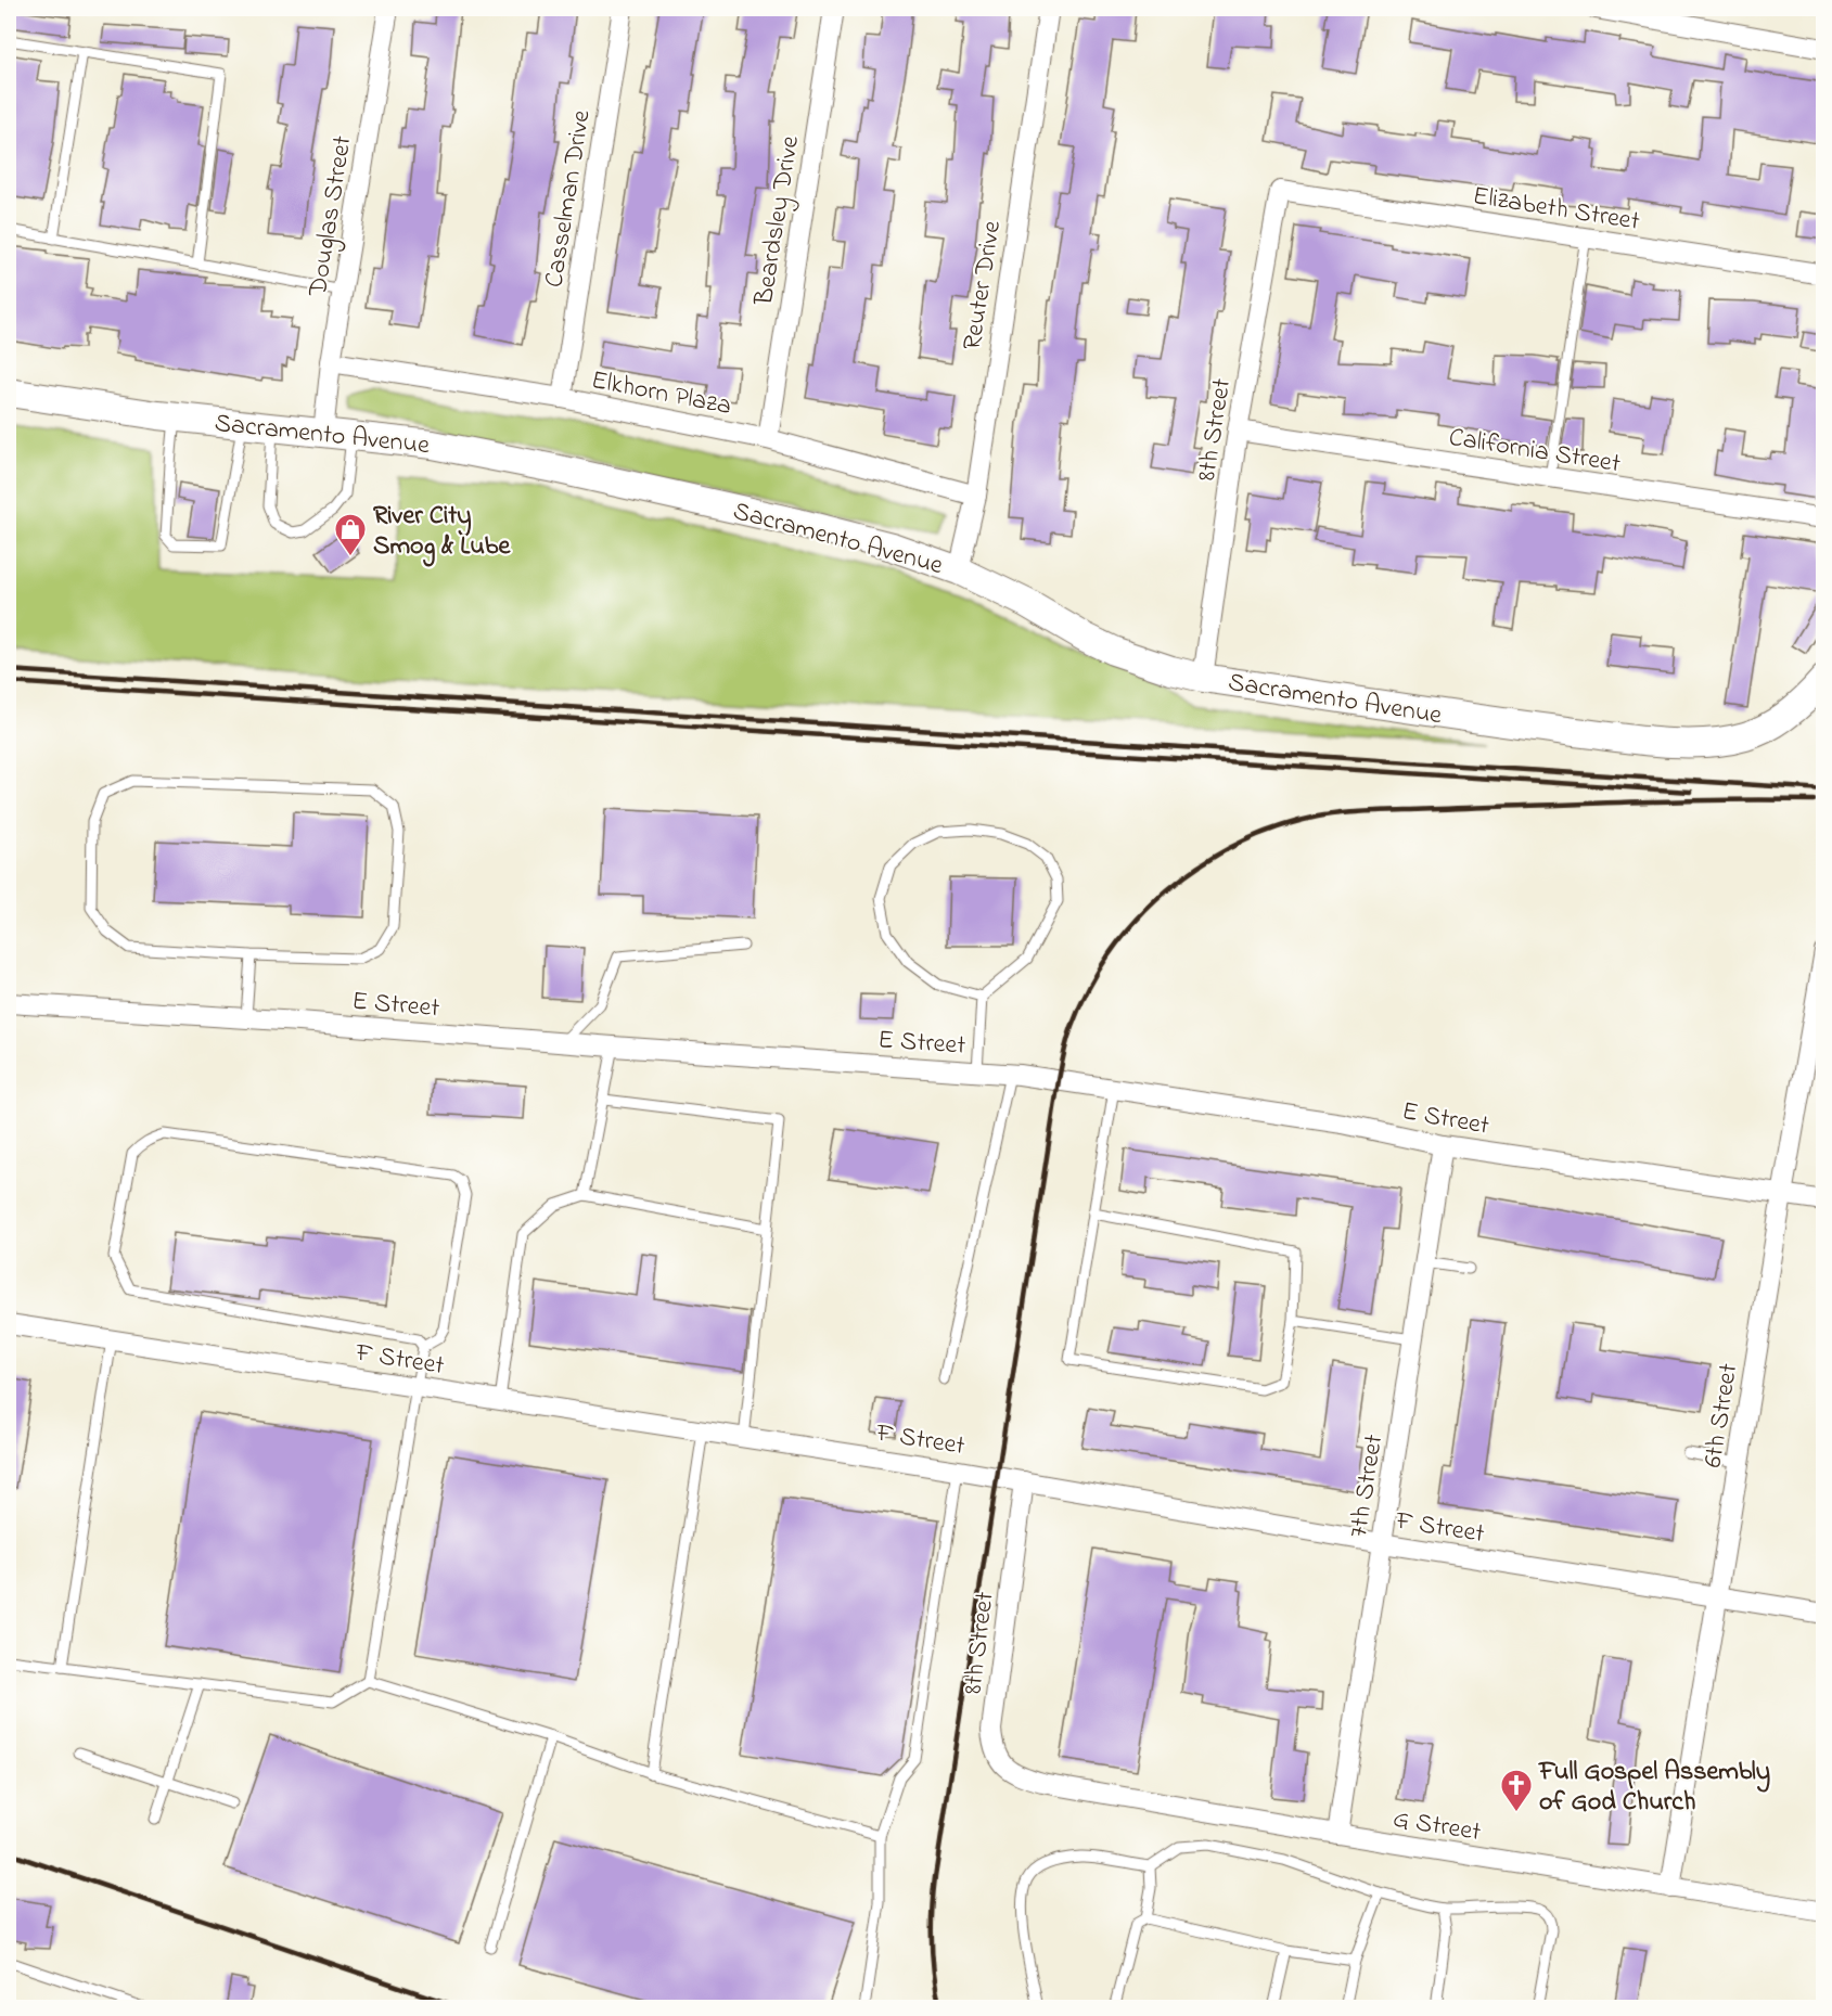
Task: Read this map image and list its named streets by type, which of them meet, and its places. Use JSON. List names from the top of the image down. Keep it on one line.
{"streets":{"main road":["Sacramento Avenue"],"street":["Casselman Drive","Elizabeth Street","Douglas Street","Beardsley Drive","Reuter Drive","Elkhorn Plaza","8th Street","California Street","E Street","F Street","6th Street","7th Street","G Street"]},"crossings":[["Casselman Drive","Elkhorn Plaza"],["Elizabeth Street","8th Street"],["Douglas Street","Elkhorn Plaza"],["Douglas Street","Sacramento Avenue"],["Beardsley Drive","Elkhorn Plaza"],["Reuter Drive","Elkhorn Plaza"],["Reuter Drive","Sacramento Avenue"],["8th Street","Sacramento Avenue"],["8th Street","California Street"],["8th Street","F Street"],["8th Street","G Street"],["E Street","6th Street"],["E Street","7th Street"],["F Street","6th Street"],["F Street","7th Street"],["6th Street","G Street"],["7th Street","G Street"]],"places":{"shop":["River City Smog & Lube"],"church":["Full Gospel Assembly of God Church"]}}
